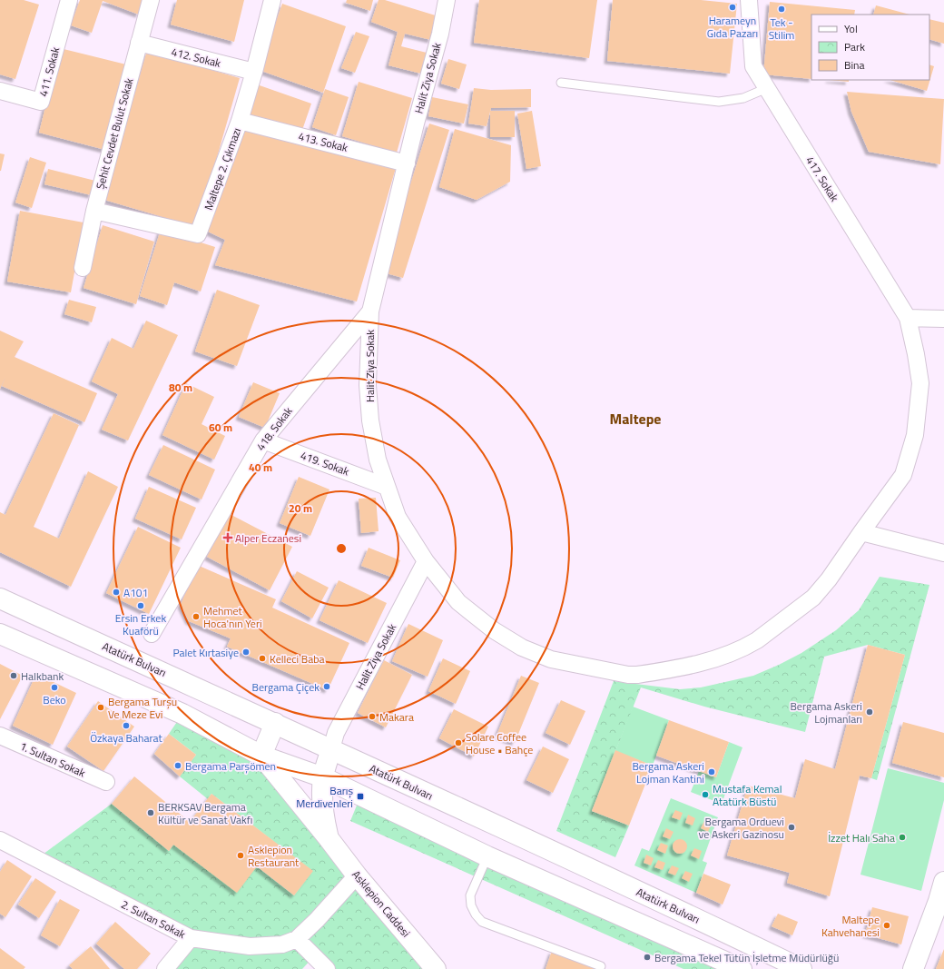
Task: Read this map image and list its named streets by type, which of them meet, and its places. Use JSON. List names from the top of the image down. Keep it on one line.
{"streets":{"main road":["Atatürk Bulvarı","Asklepion Caddesi"],"street":["412. Sokak","411. Sokak","Halit Ziya Sokak","Şehit Cevdet Bulut Sokak","413. Sokak","Maltepe 2. Çıkmazı","417. Sokak","418. Sokak","419. Sokak","1. Sultan Sokak","2. Sultan Sokak"]},"crossings":[["412. Sokak","Şehit Cevdet Bulut Sokak"],["412. Sokak","Maltepe 2. Çıkmazı"],["Halit Ziya Sokak","413. Sokak"],["Halit Ziya Sokak","417. Sokak"],["Halit Ziya Sokak","418. Sokak"],["Halit Ziya Sokak","419. Sokak"],["Halit Ziya Sokak","Atatürk Bulvarı"],["Halit Ziya Sokak","Asklepion Caddesi"],["Şehit Cevdet Bulut Sokak","Maltepe 2. Çıkmazı"],["413. Sokak","Maltepe 2. Çıkmazı"],["418. Sokak","419. Sokak"],["Atatürk Bulvarı","Asklepion Caddesi"],["Asklepion Caddesi","2. Sultan Sokak"]],"districts":["Maltepe"],"places":{"other":["Harameyn Gıda Pazarı","Tek - Stilim","A101","Ersin Erkek Kuaförü","Mehmet Hoca'nın Yeri","Palet Kırtasiye","Kelleci Baba","Halkbank","Bergama Çiçek","Beko","Bergama Turşu Ve Meze Evi","Bergama Askeri Lojmanları","Makara","Özkaya Baharat","Solare Coffee House • Bahçe","Bergama Parşömen","Bergama Askeri Lojman Kantini","Mustafa Kemal Atatürk Büstü","BERKSAV Bergama Kültür ve Sanat Vakfı","Bergama Orduevi ve Askeri Gazinosu","İzzet Halı Saha","Asklepion Restaurant","Maltepe Kahvehanesi","Bergama Tekel Tütün İşletme Müdürlüğü"],"health":["Alper Eczanesi"],"transit":["Barış Merdivenleri"]},"legend":["Yol","Park","Bina"],"rings":["80 m","60 m","40 m","20 m"]}
